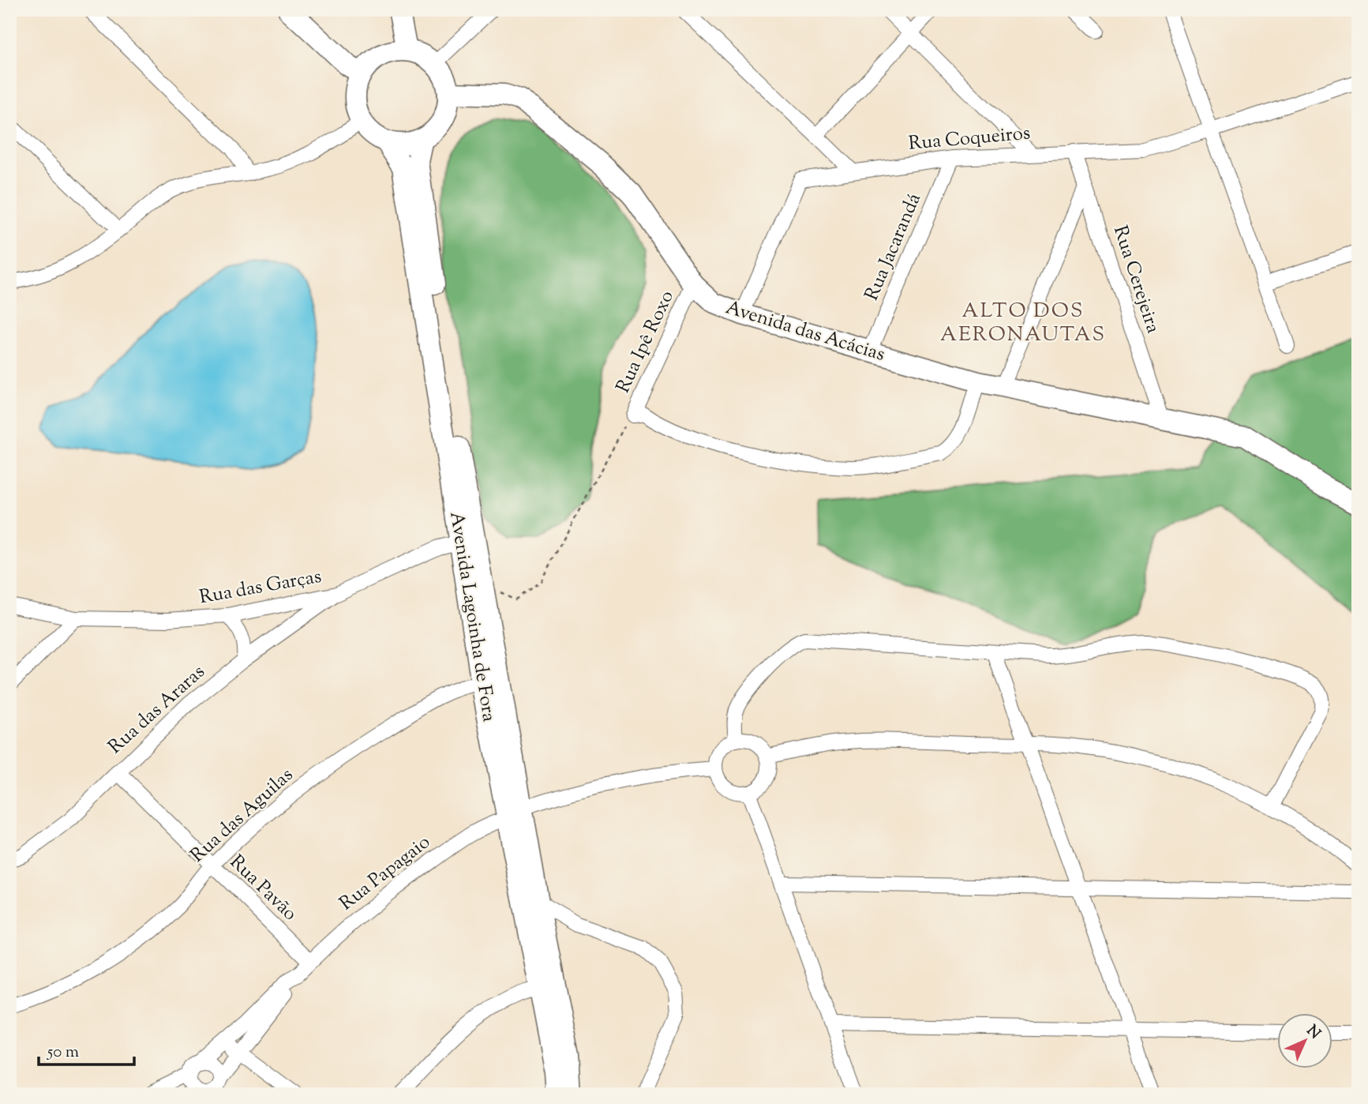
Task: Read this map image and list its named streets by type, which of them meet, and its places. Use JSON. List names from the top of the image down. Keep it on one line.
{"streets":{"main road":["Avenida das Acácias","Avenida Lagoinha de Fora"],"street":["Rua Coqueiros","Rua Jacarandá","Rua Cerejeira","Rua Ipê Roxo","Rua das Garças","Rua das Araras","Rua das Aguilas","Rua Papagaio","Rua Pavão"]},"crossings":[["Rua Coqueiros","Rua Jacarandá"],["Rua Coqueiros","Rua Cerejeira"],["Rua Coqueiros","Avenida das Acácias"],["Rua Jacarandá","Avenida das Acácias"],["Rua Cerejeira","Avenida das Acácias"],["Avenida das Acácias","Rua Ipê Roxo"],["Avenida das Acácias","Avenida Lagoinha de Fora"],["Rua das Garças","Avenida Lagoinha de Fora"],["Rua das Garças","Rua das Araras"],["Avenida Lagoinha de Fora","Rua das Aguilas"],["Avenida Lagoinha de Fora","Rua Papagaio"],["Rua das Araras","Rua Pavão"],["Rua das Aguilas","Rua Pavão"],["Rua Papagaio","Rua Pavão"]],"districts":["ALTO DOS AERONAUTAS"],"scale_bar":"50 m","north":"top right"}
